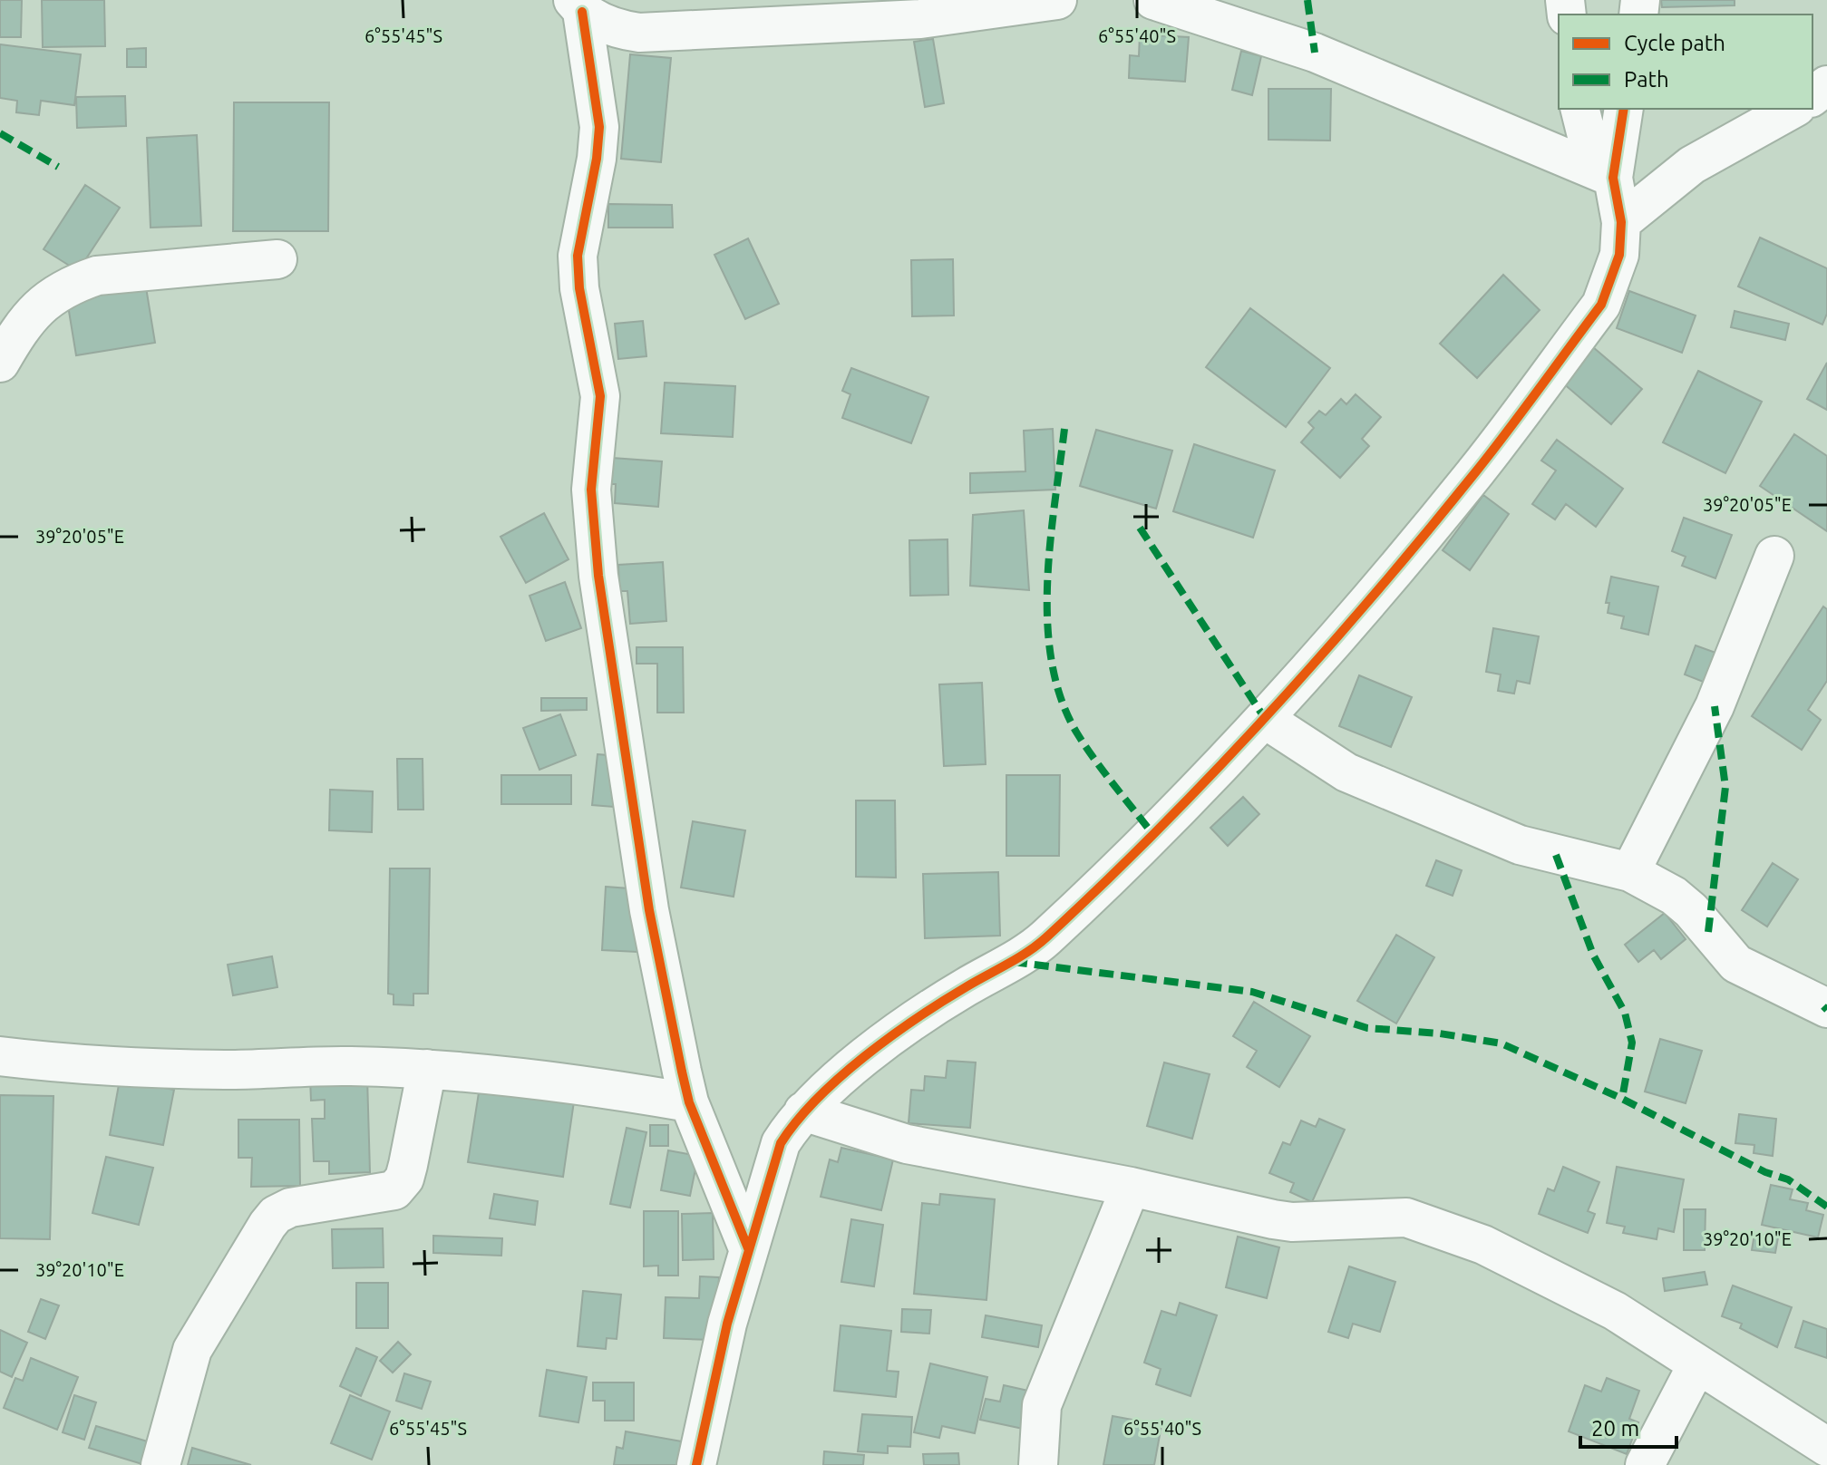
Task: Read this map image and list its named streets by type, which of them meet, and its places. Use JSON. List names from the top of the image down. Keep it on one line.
{"legend":["Cycle path","Path"],"scale_bar":"20 m","coordinates":["6°55'45\"S","6°55'40\"S","39°20'05\"E","39°20'10\"E"]}
